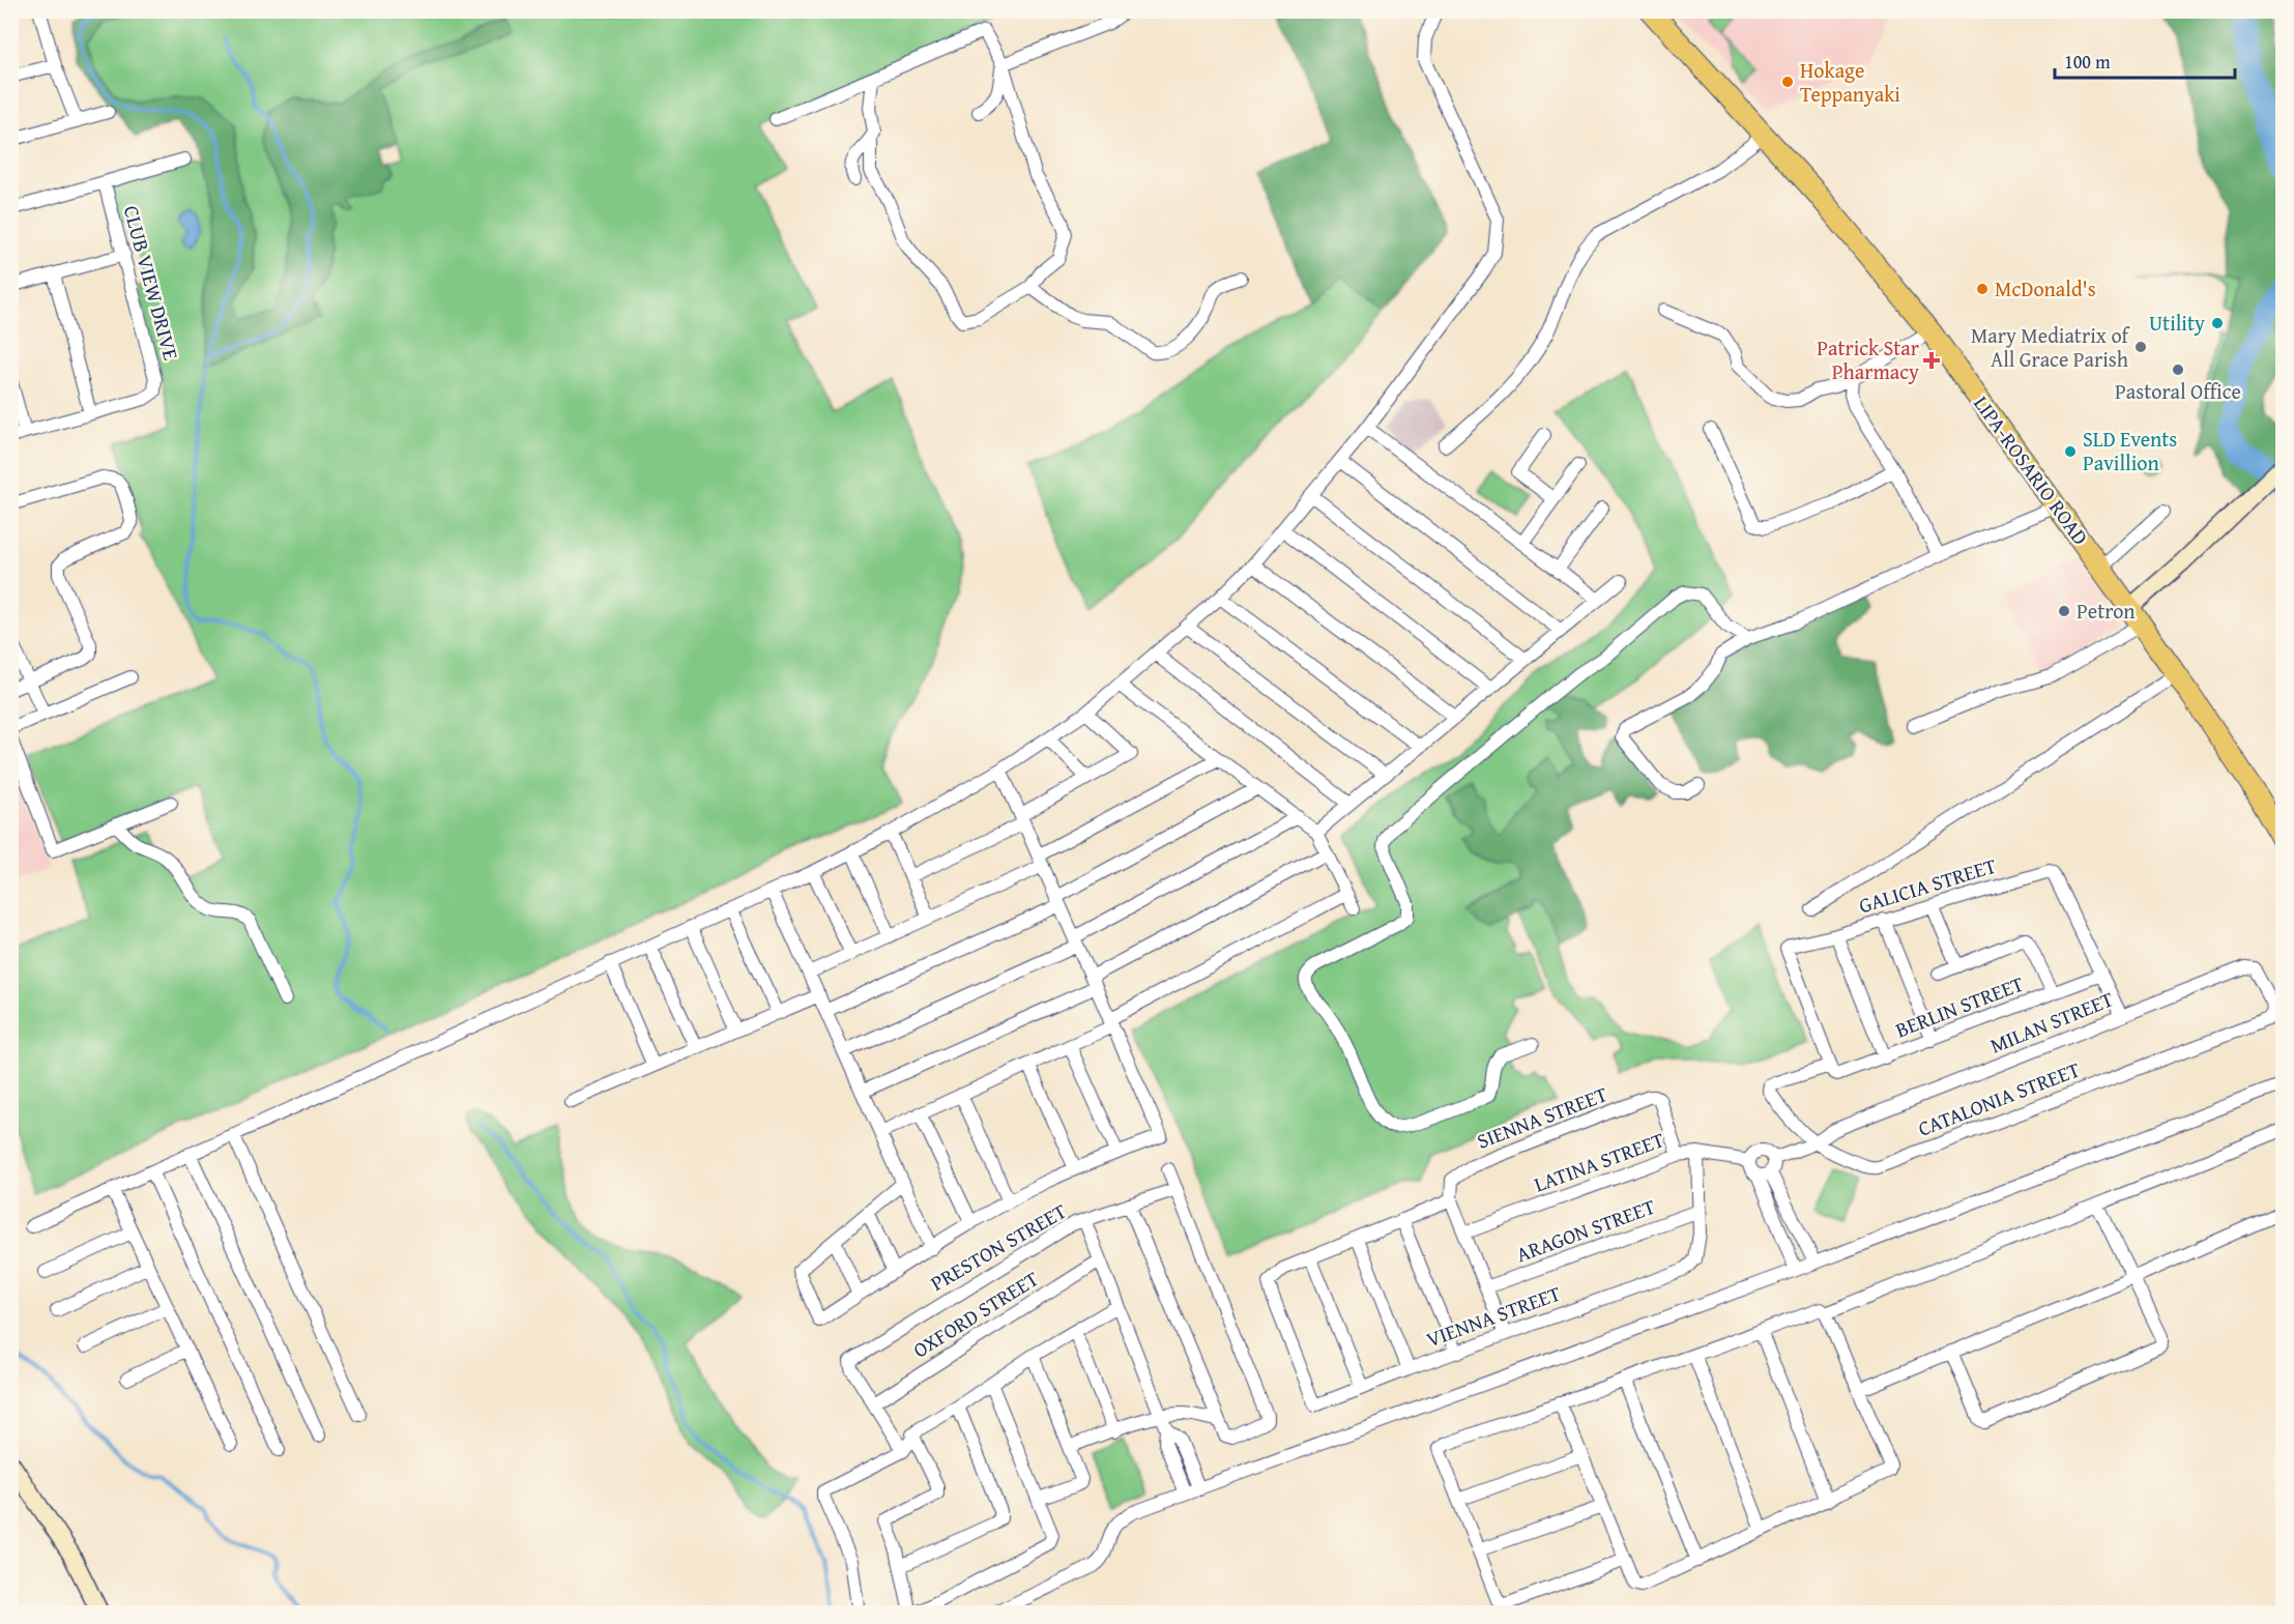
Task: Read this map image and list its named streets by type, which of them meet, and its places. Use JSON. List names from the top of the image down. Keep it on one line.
{"streets":{"main road":["LIPA-ROSARIO ROAD"],"street":["CLUB VIEW DRIVE","GALICIA STREET","BERLIN STREET","MILAN STREET","CATALONIA STREET","SIENNA STREET","LATINA STREET","ARAGON STREET","PRESTON STREET","OXFORD STREET","VIENNA STREET"]},"crossings":[["GALICIA STREET","BERLIN STREET"],["GALICIA STREET","MILAN STREET"],["BERLIN STREET","CATALONIA STREET"],["MILAN STREET","CATALONIA STREET"],["MILAN STREET","LATINA STREET"],["SIENNA STREET","LATINA STREET"],["ARAGON STREET","VIENNA STREET"],["PRESTON STREET","OXFORD STREET"]],"places":{"other":["Hokage Teppanyaki","McDonald's","Utility","Mary Mediatrix of All Grace Parish","Pastoral Office","SLD Events Pavillion","Petron"],"health":["Patrick Star Pharmacy"]},"scale_bar":"100 m"}
